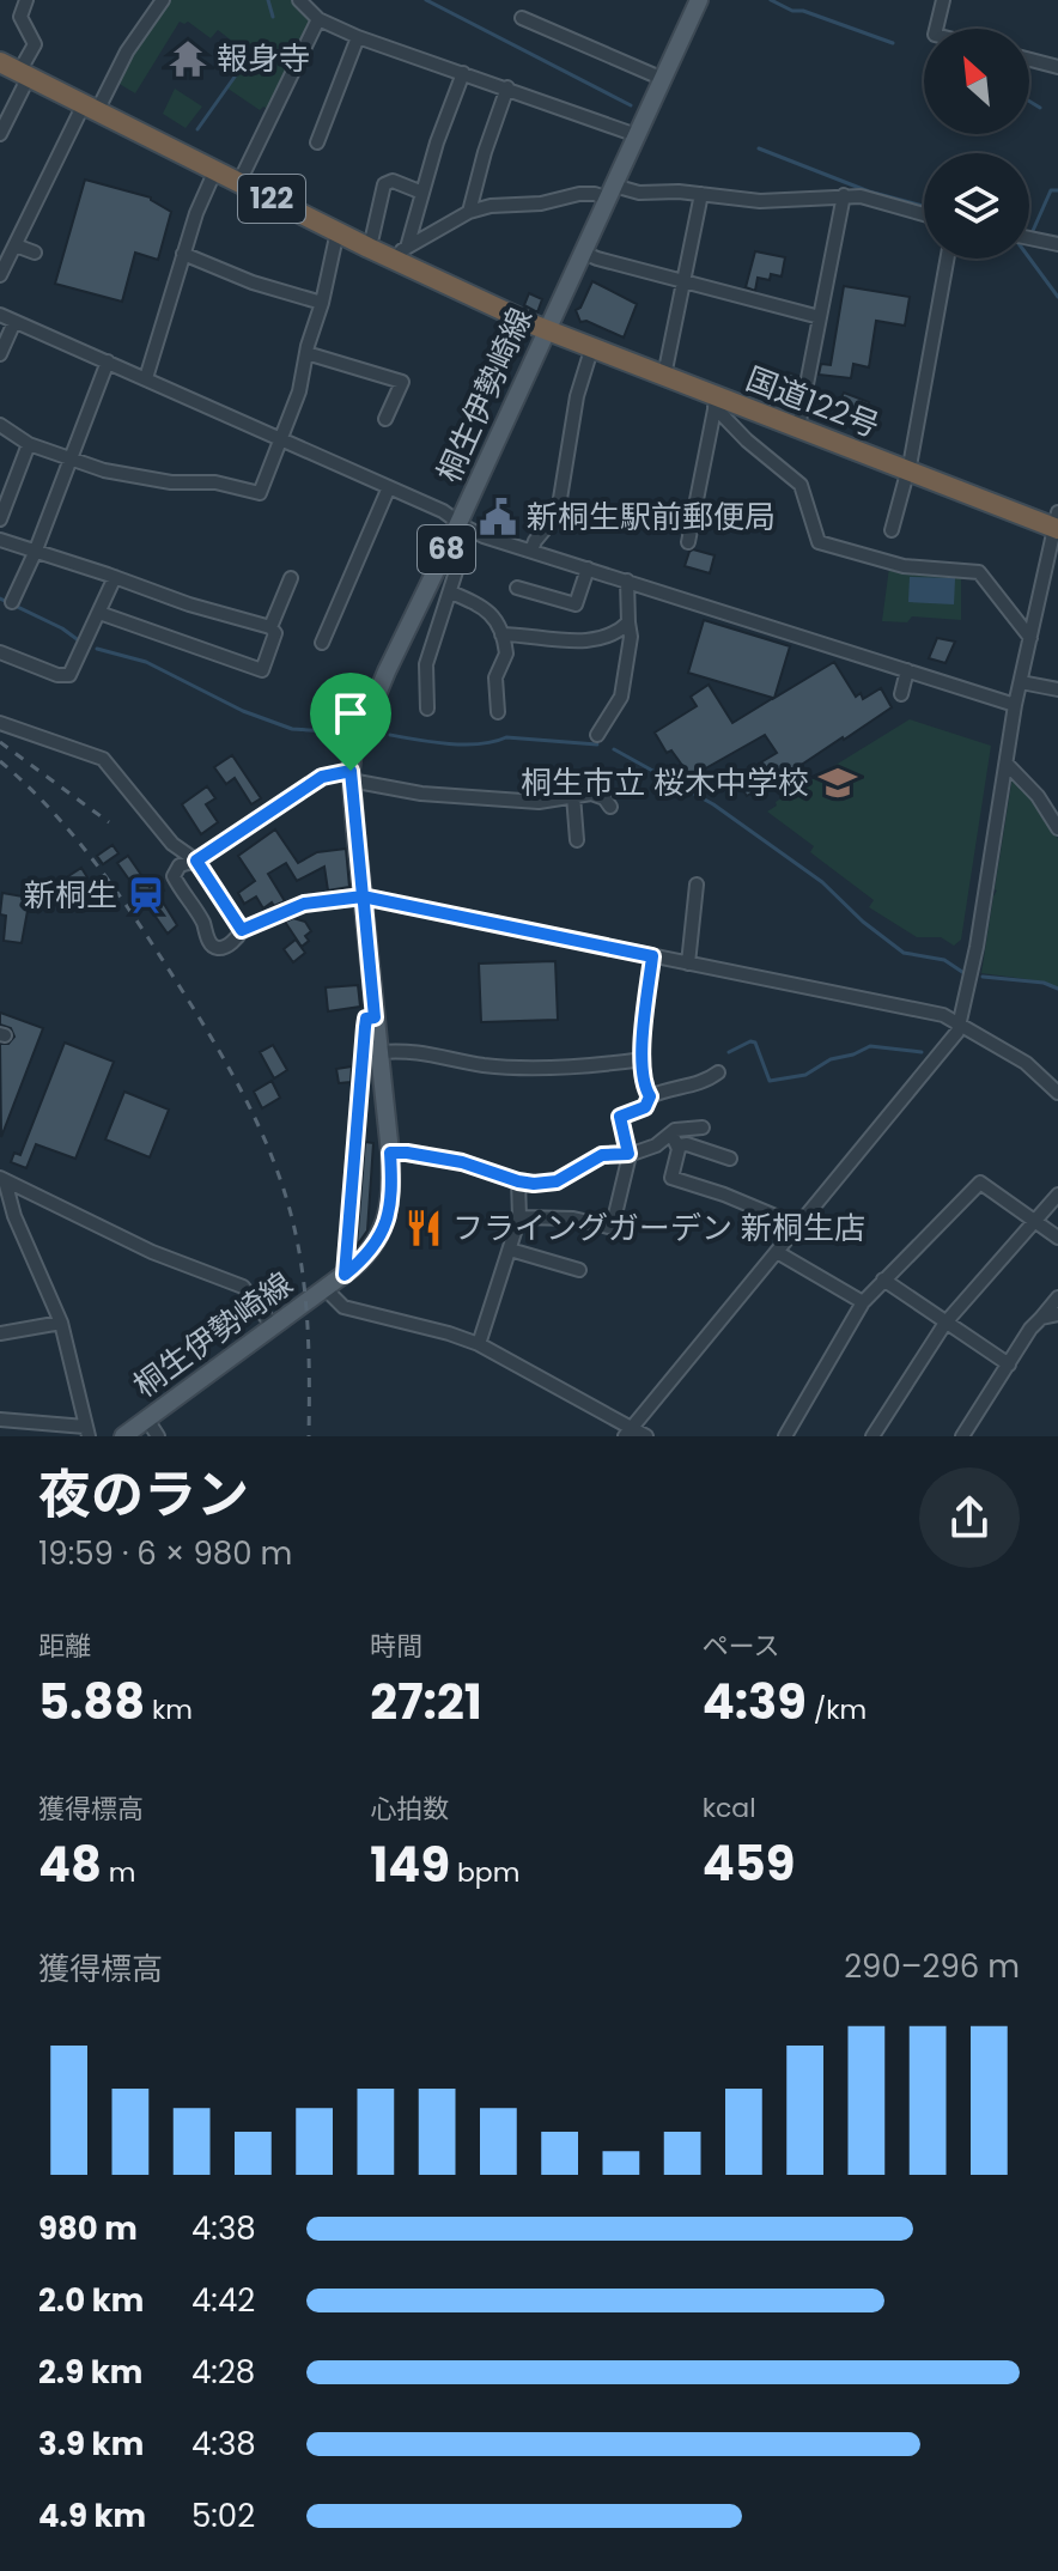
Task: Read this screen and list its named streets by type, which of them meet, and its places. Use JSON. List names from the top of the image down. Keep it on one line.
{"streets":{"highway":["122","国道122号"],"main road":["桐生伊勢崎線","68"]},"crossings":[["122","桐生伊勢崎線"],["122","国道122号"],["桐生伊勢崎線","国道122号"]],"places":{"temple":["報身寺"],"public building":["新桐生駅前郵便局"],"school or university":["桐生市立 桜木中学校"],"station":["新桐生"],"restaurant":["フライングガーデン 新桐生店"]},"north":"top left","page":{"heading":["夜のラン","19:59 · 6 × 980 m"],"stats":[["距離","5.88 km"],["時間","27:21"],["ペース","4:39 /km"],["獲得標高","48 m"],["心拍数","149 bpm"],["kcal","459"]],"chart":["獲得標高","290–296 m"],"list":[{"name":"980 m","note":"4:38"},{"name":"2.0 km","note":"4:42"},{"name":"2.9 km","note":"4:28"},{"name":"3.9 km","note":"4:38"},{"name":"4.9 km","note":"5:02"}]}}
